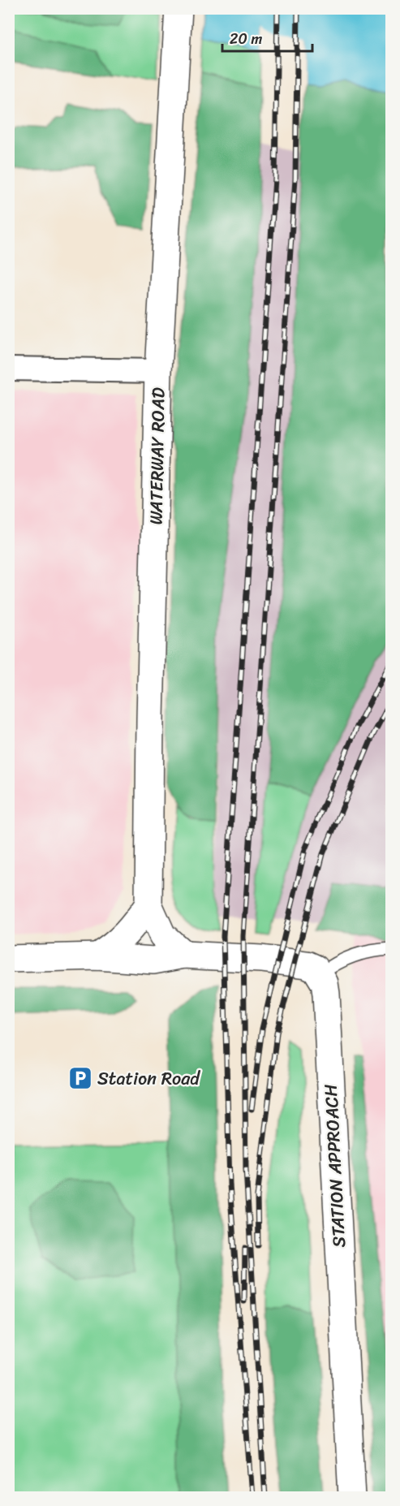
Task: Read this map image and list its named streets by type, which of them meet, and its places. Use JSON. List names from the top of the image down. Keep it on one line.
{"streets":{"main road":["WATERWAY ROAD","STATION APPROACH"]},"places":{"parking":["Station Road"]},"scale_bar":"20 m"}
